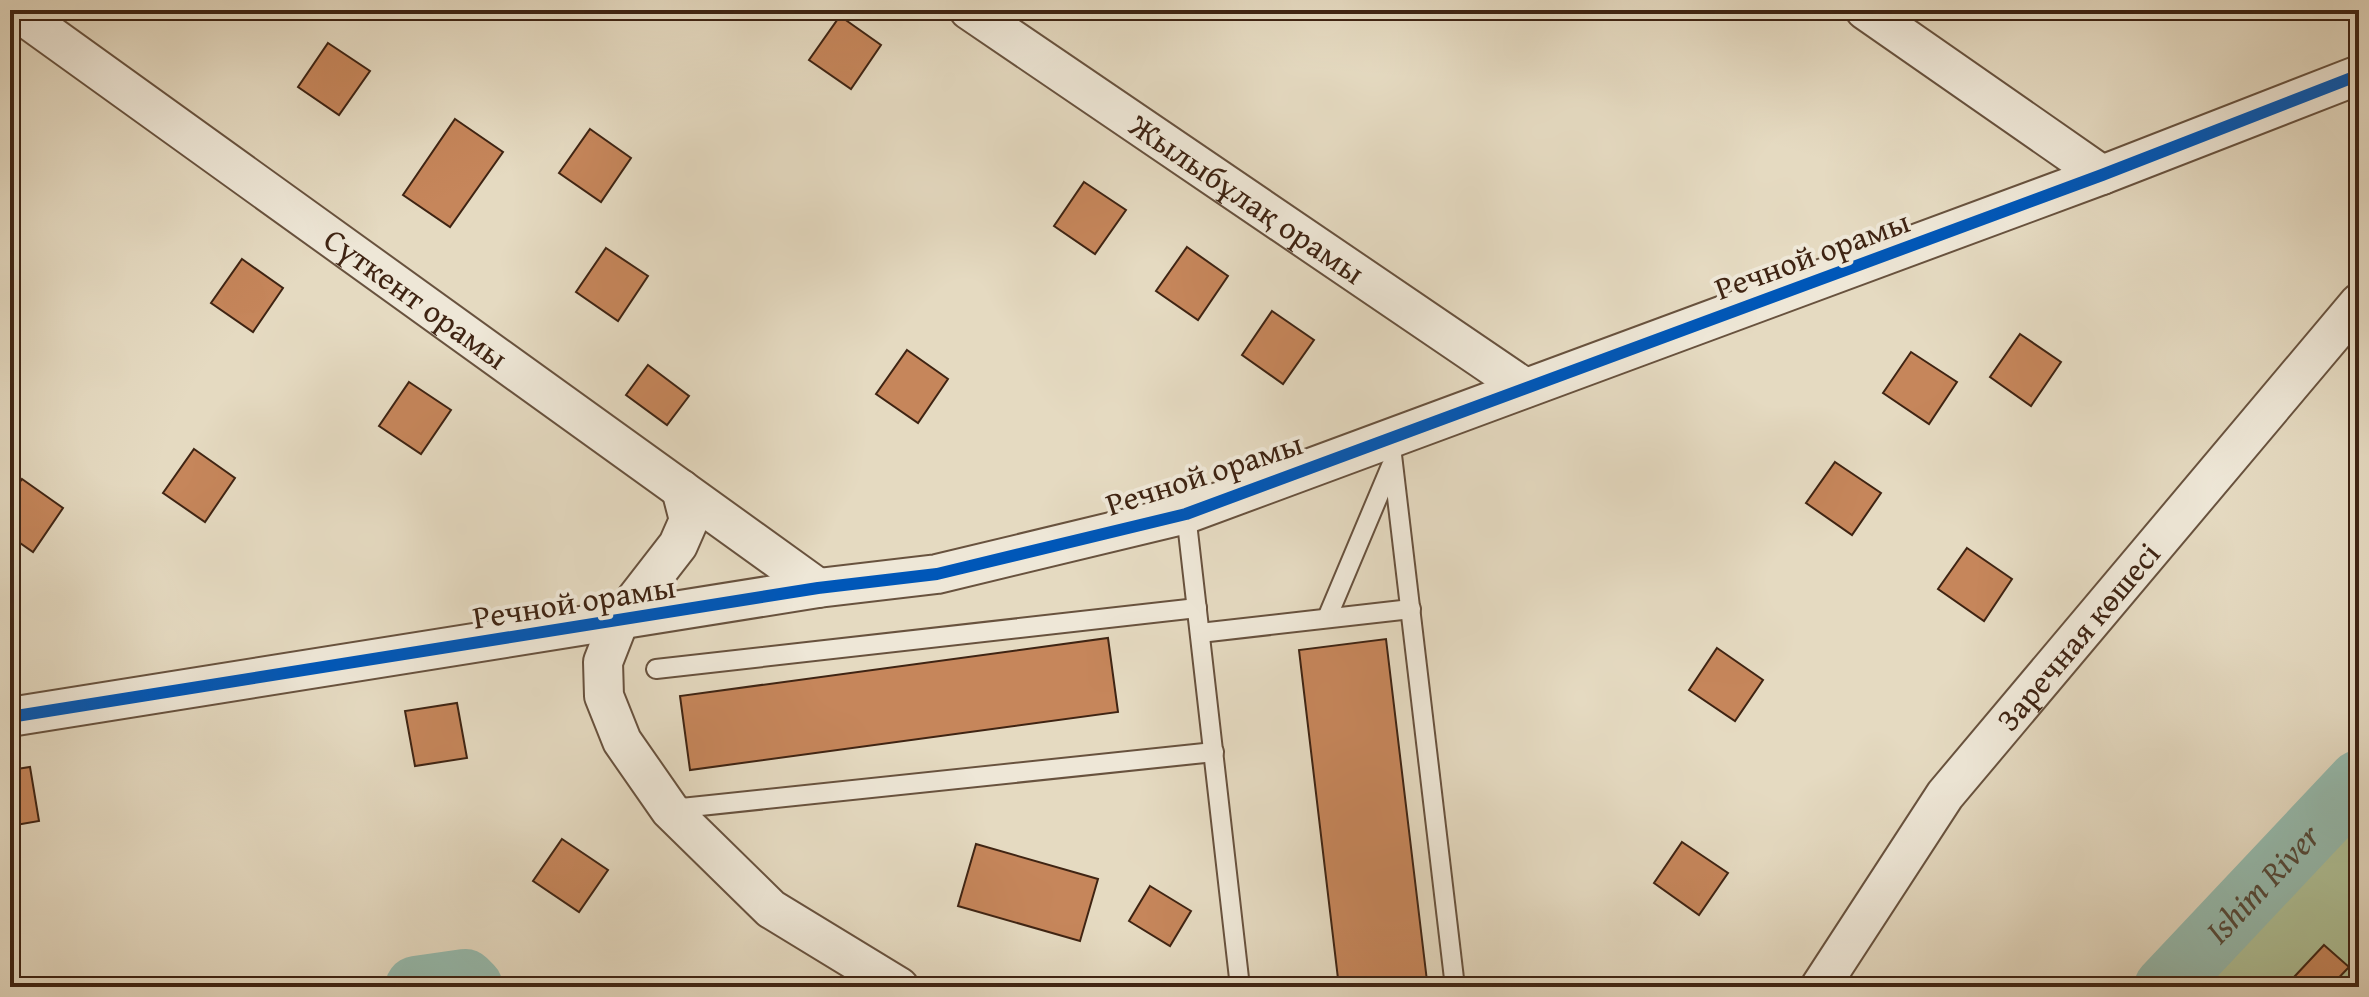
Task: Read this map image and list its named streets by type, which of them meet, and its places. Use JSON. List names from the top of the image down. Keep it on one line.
{"streets":{"street":["Жылыбұлақ орамы","Речной орамы","Сүткент орамы","Заречная көшесі"]},"crossings":[["Жылыбұлақ орамы","Речной орамы"],["Речной орамы","Сүткент орамы"]],"water":["Ishim River"]}
